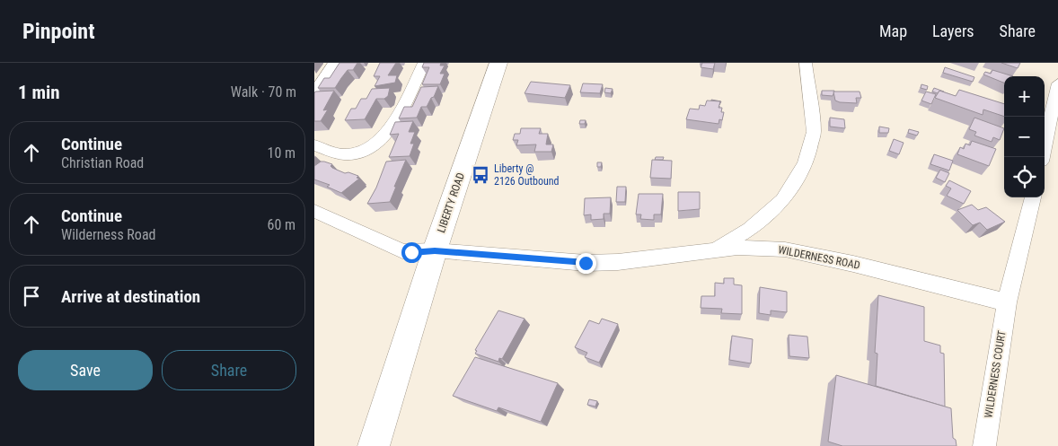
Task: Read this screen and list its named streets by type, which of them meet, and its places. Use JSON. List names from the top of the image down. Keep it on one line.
{"streets":{"main road":["LIBERTY ROAD"],"street":["WILDERNESS ROAD","WILDERNESS COURT"]},"crossings":[["LIBERTY ROAD","WILDERNESS ROAD"],["WILDERNESS ROAD","WILDERNESS COURT"]],"places":{"bus stop":["Liberty @ 2126 Outbound"]},"page":{"header":"Pinpoint","nav":["Map","Layers","Share"],"heading":["1 min","Walk · 70 m"],"map_buttons":["+","−"],"list":[["Continue","Christian Road","10 m"],["Continue","Wilderness Road","60 m"],"Arrive at destination"],"buttons":["Save","Share"]}}
